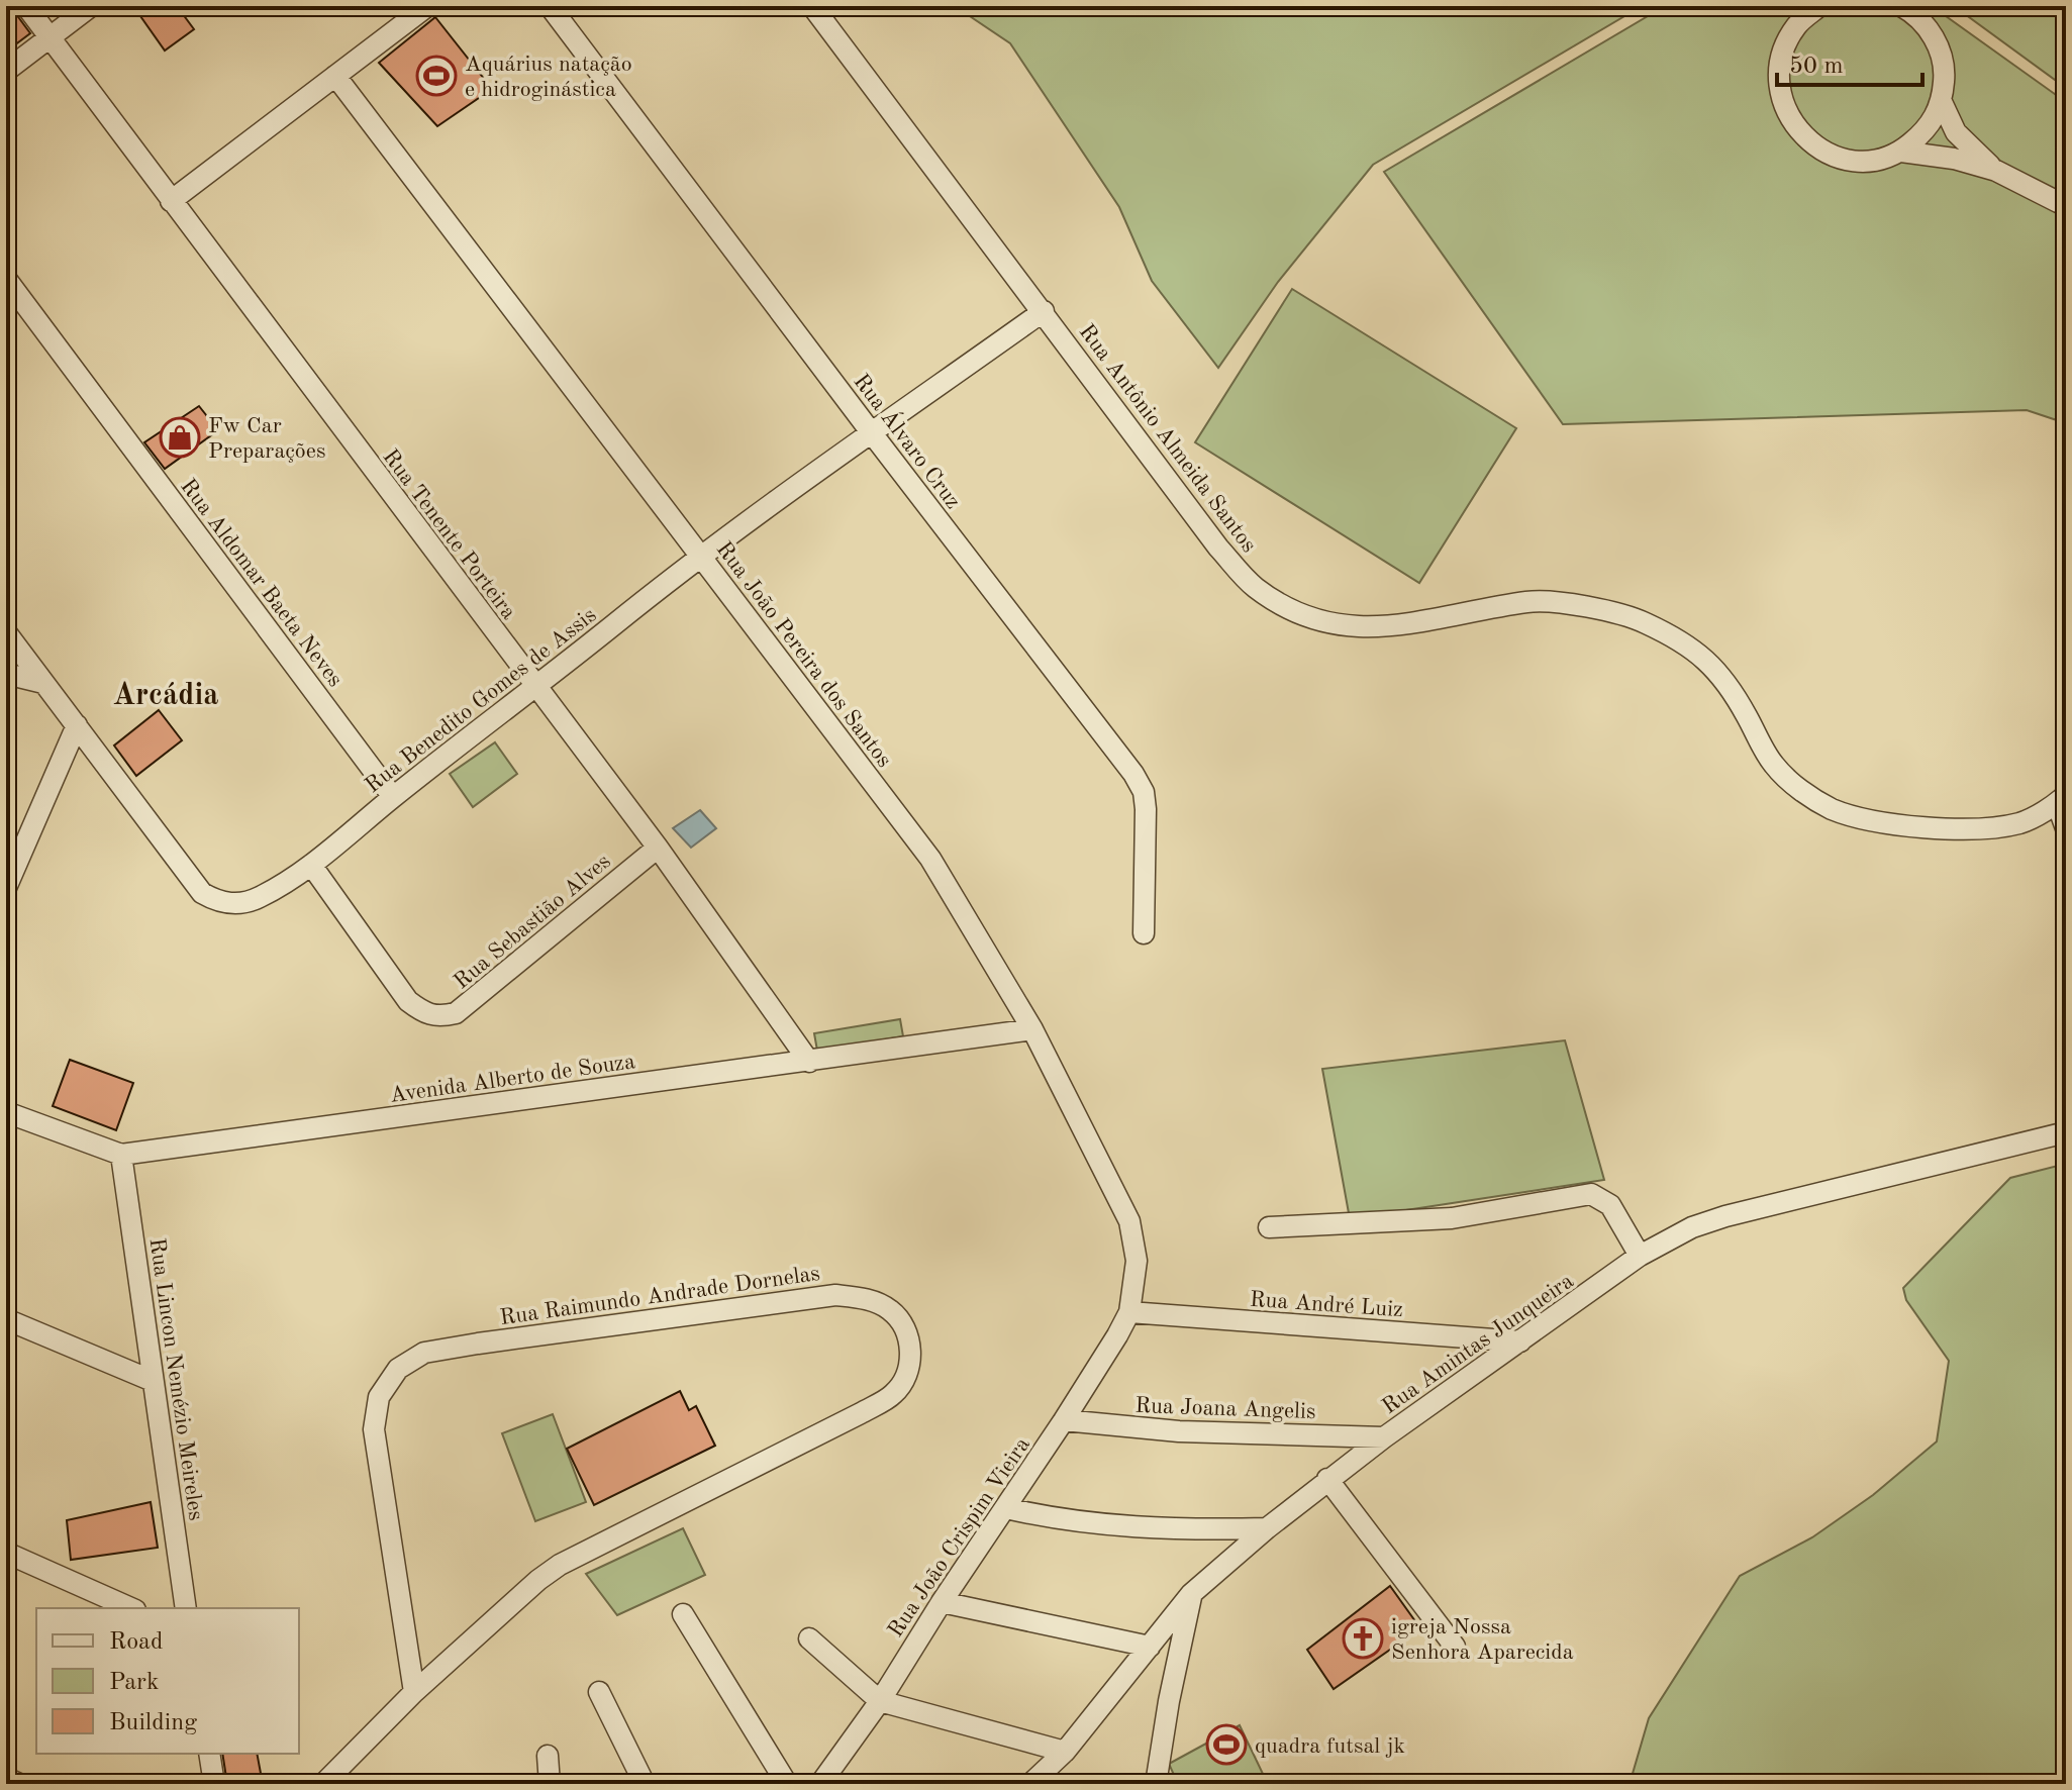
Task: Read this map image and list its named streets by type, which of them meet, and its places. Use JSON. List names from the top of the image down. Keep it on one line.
{"streets":{"street":["Rua Antônio Almeida Santos","Rua Álvaro Cruz","Rua Tenente Porteira","Rua Aldomar Baeta Neves","Rua João Pereira dos Santos","Rua Benedito Gomes de Assis","Rua Sebastião Alves","Avenida Alberto de Souza","Rua Raimundo Andrade Dornelas","Rua André Luiz","Rua Amintas Junqueira","Rua Lincon Nemézio Meireles","Rua Joana Angelis","Rua João Crispim Vieira"]},"crossings":[["Rua Antônio Almeida Santos","Rua Benedito Gomes de Assis"],["Rua Álvaro Cruz","Rua Benedito Gomes de Assis"],["Rua Tenente Porteira","Rua Benedito Gomes de Assis"],["Rua Tenente Porteira","Rua Sebastião Alves"],["Rua Tenente Porteira","Avenida Alberto de Souza"],["Rua Aldomar Baeta Neves","Rua Benedito Gomes de Assis"],["Rua João Pereira dos Santos","Rua Benedito Gomes de Assis"],["Rua João Pereira dos Santos","Avenida Alberto de Souza"],["Rua João Pereira dos Santos","Rua André Luiz"],["Rua João Pereira dos Santos","Rua João Crispim Vieira"],["Rua Benedito Gomes de Assis","Rua Sebastião Alves"],["Avenida Alberto de Souza","Rua Lincon Nemézio Meireles"],["Rua André Luiz","Rua Amintas Junqueira"],["Rua André Luiz","Rua João Crispim Vieira"],["Rua Amintas Junqueira","Rua Joana Angelis"],["Rua Joana Angelis","Rua João Crispim Vieira"]],"districts":["Arcádia"],"places":{"sports":["Aquárius natação e hidroginástica","quadra futsal jk"],"shop":["Fw Car Preparações"],"church":["igreja Nossa Senhora Aparecida"]},"legend":["Road","Park","Building"],"scale_bar":"50 m"}
